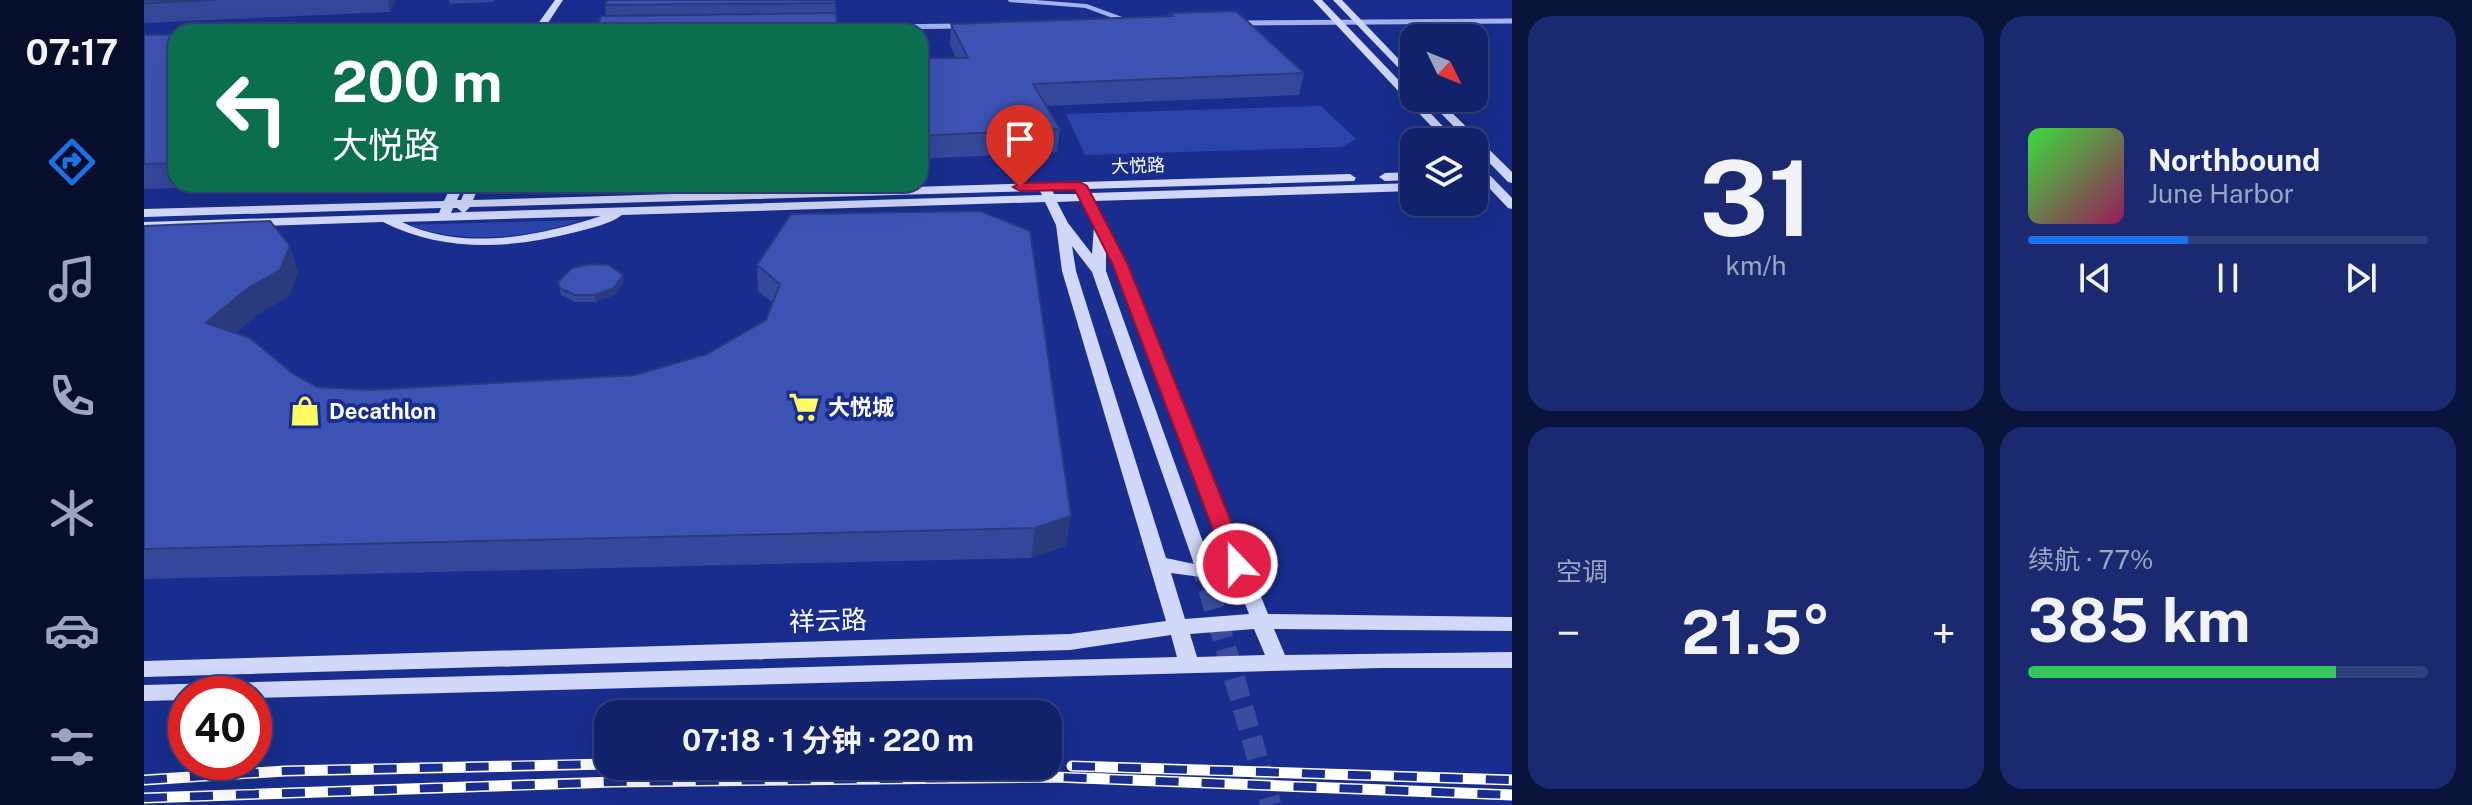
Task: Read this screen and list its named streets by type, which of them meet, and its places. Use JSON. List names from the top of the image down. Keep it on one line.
{"streets":{"street":["大悦路","祥云路"]},"places":{"supermarket":["大悦城"],"shop":["Decathlon"]},"north":"bottom right","page":{"tabs":"07:17","tile":[["31","km/h"],"空调",["续航 · 77%","385 km"]],"turn":["200 m","大悦路"],"song":["Northbound","June Harbor"],"heat":["−","21.5°","+"],"limit":"40","trip":"07:18 · 1 分钟 · 220 m"}}
